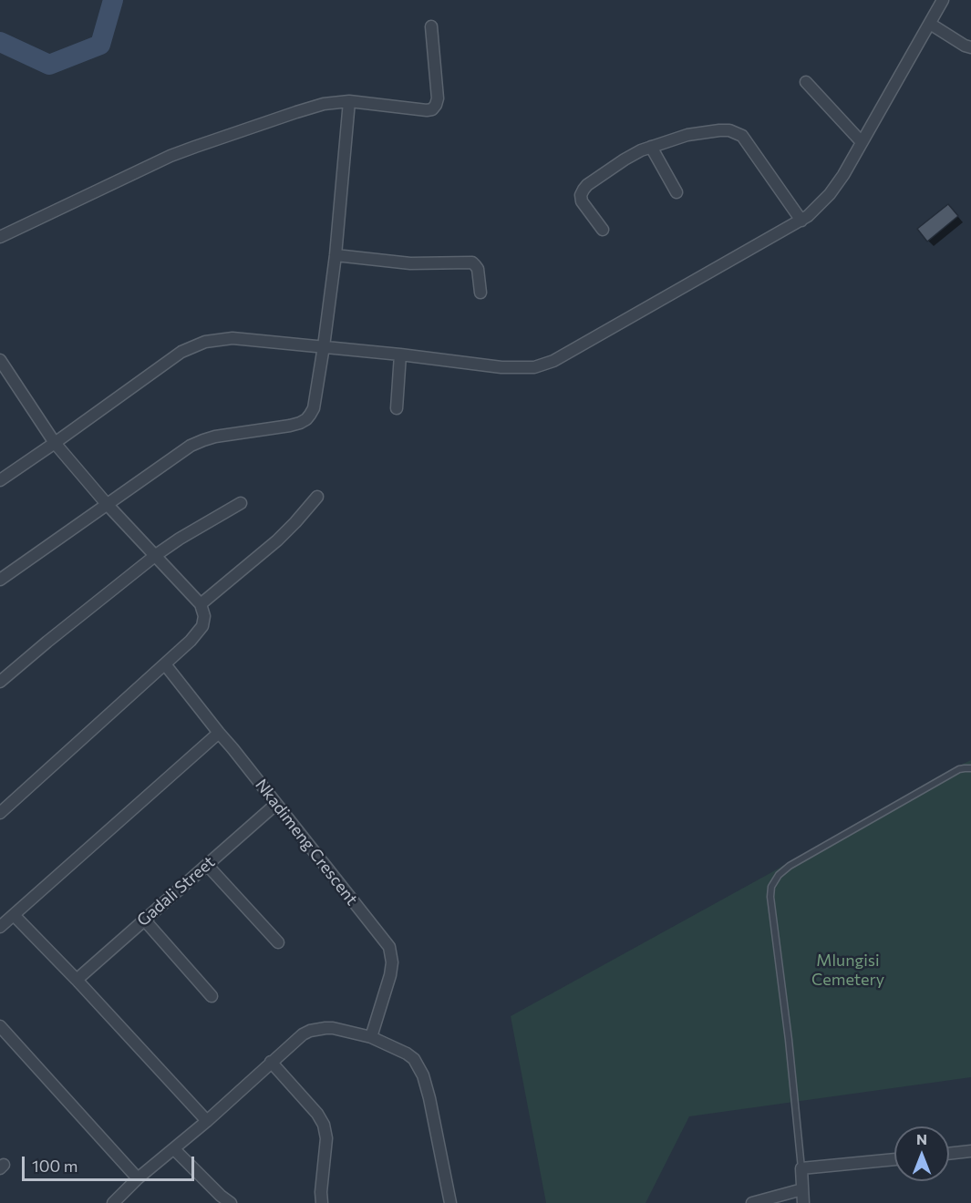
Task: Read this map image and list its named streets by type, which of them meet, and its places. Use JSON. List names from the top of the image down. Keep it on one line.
{"streets":{"street":["Nkadimeng Crescent","Gadali Street"]},"crossings":[["Nkadimeng Crescent","Gadali Street"]],"parks":["Mlungisi Cemetery"],"scale_bar":"100 m","north":"top"}
